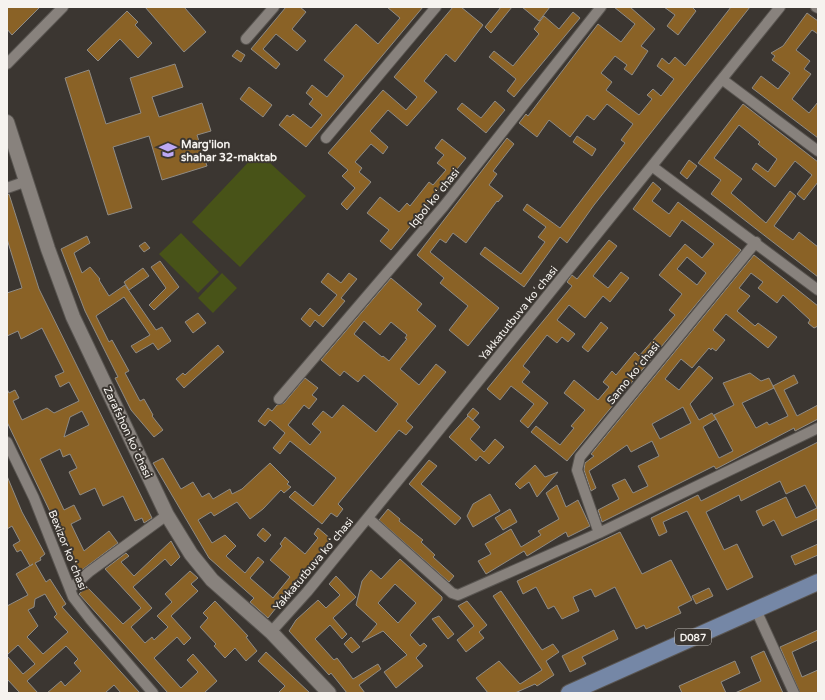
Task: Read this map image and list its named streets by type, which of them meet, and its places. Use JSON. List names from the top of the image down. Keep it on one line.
{"streets":{"main road":["Zarafshon koʻchasi","D087"],"street":["Iqbol koʻchasi","Yakkatutbuva koʻchasi","Samo koʻchasi","Bexizor koʻchasi"]},"crossings":[["Yakkatutbuva koʻchasi","Zarafshon koʻchasi"]],"places":{"school or university":["Marg'ilon shahar 32-maktab"]}}
